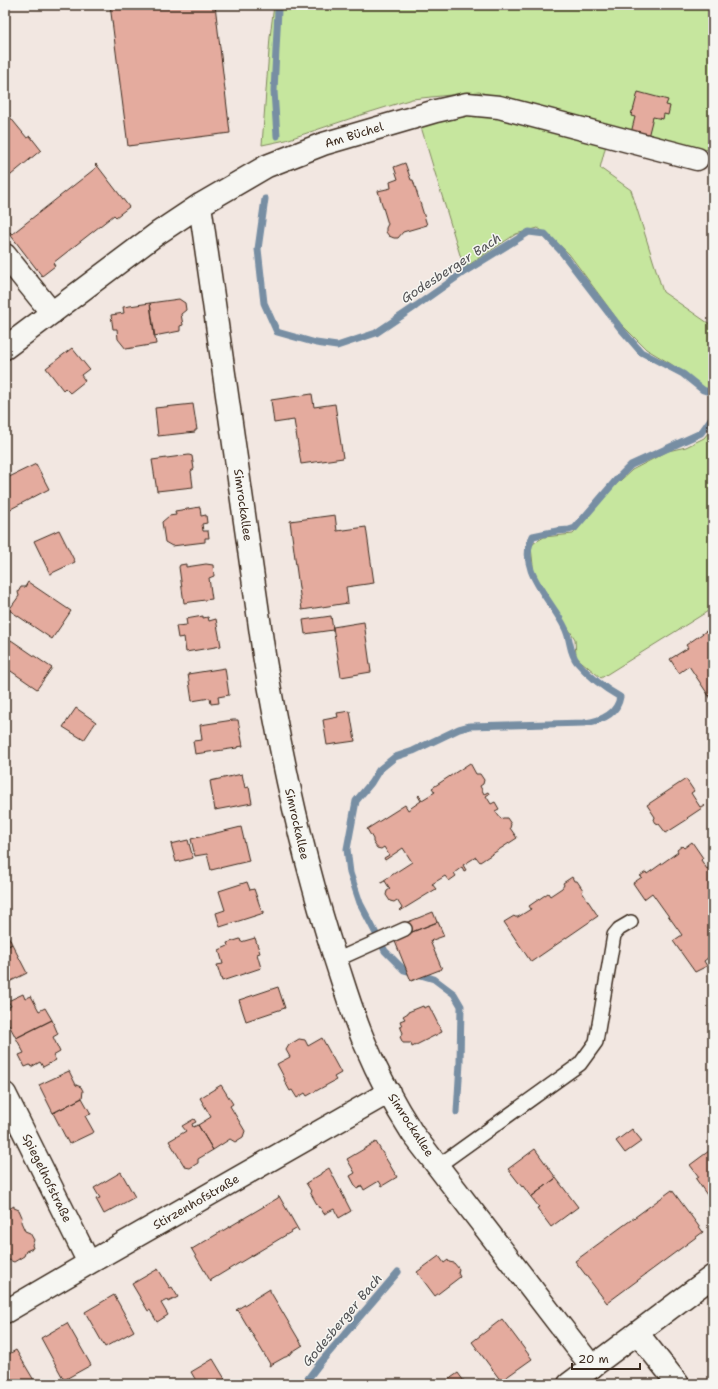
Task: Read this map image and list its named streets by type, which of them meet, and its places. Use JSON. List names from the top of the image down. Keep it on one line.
{"streets":{"street":["Am Büchel","Simrockallee","Spiegelhofstraße","Stirzenhofstraße"]},"crossings":[["Am Büchel","Simrockallee"],["Simrockallee","Stirzenhofstraße"],["Spiegelhofstraße","Stirzenhofstraße"]],"water":["Godesberger Bach"],"scale_bar":"20 m"}
